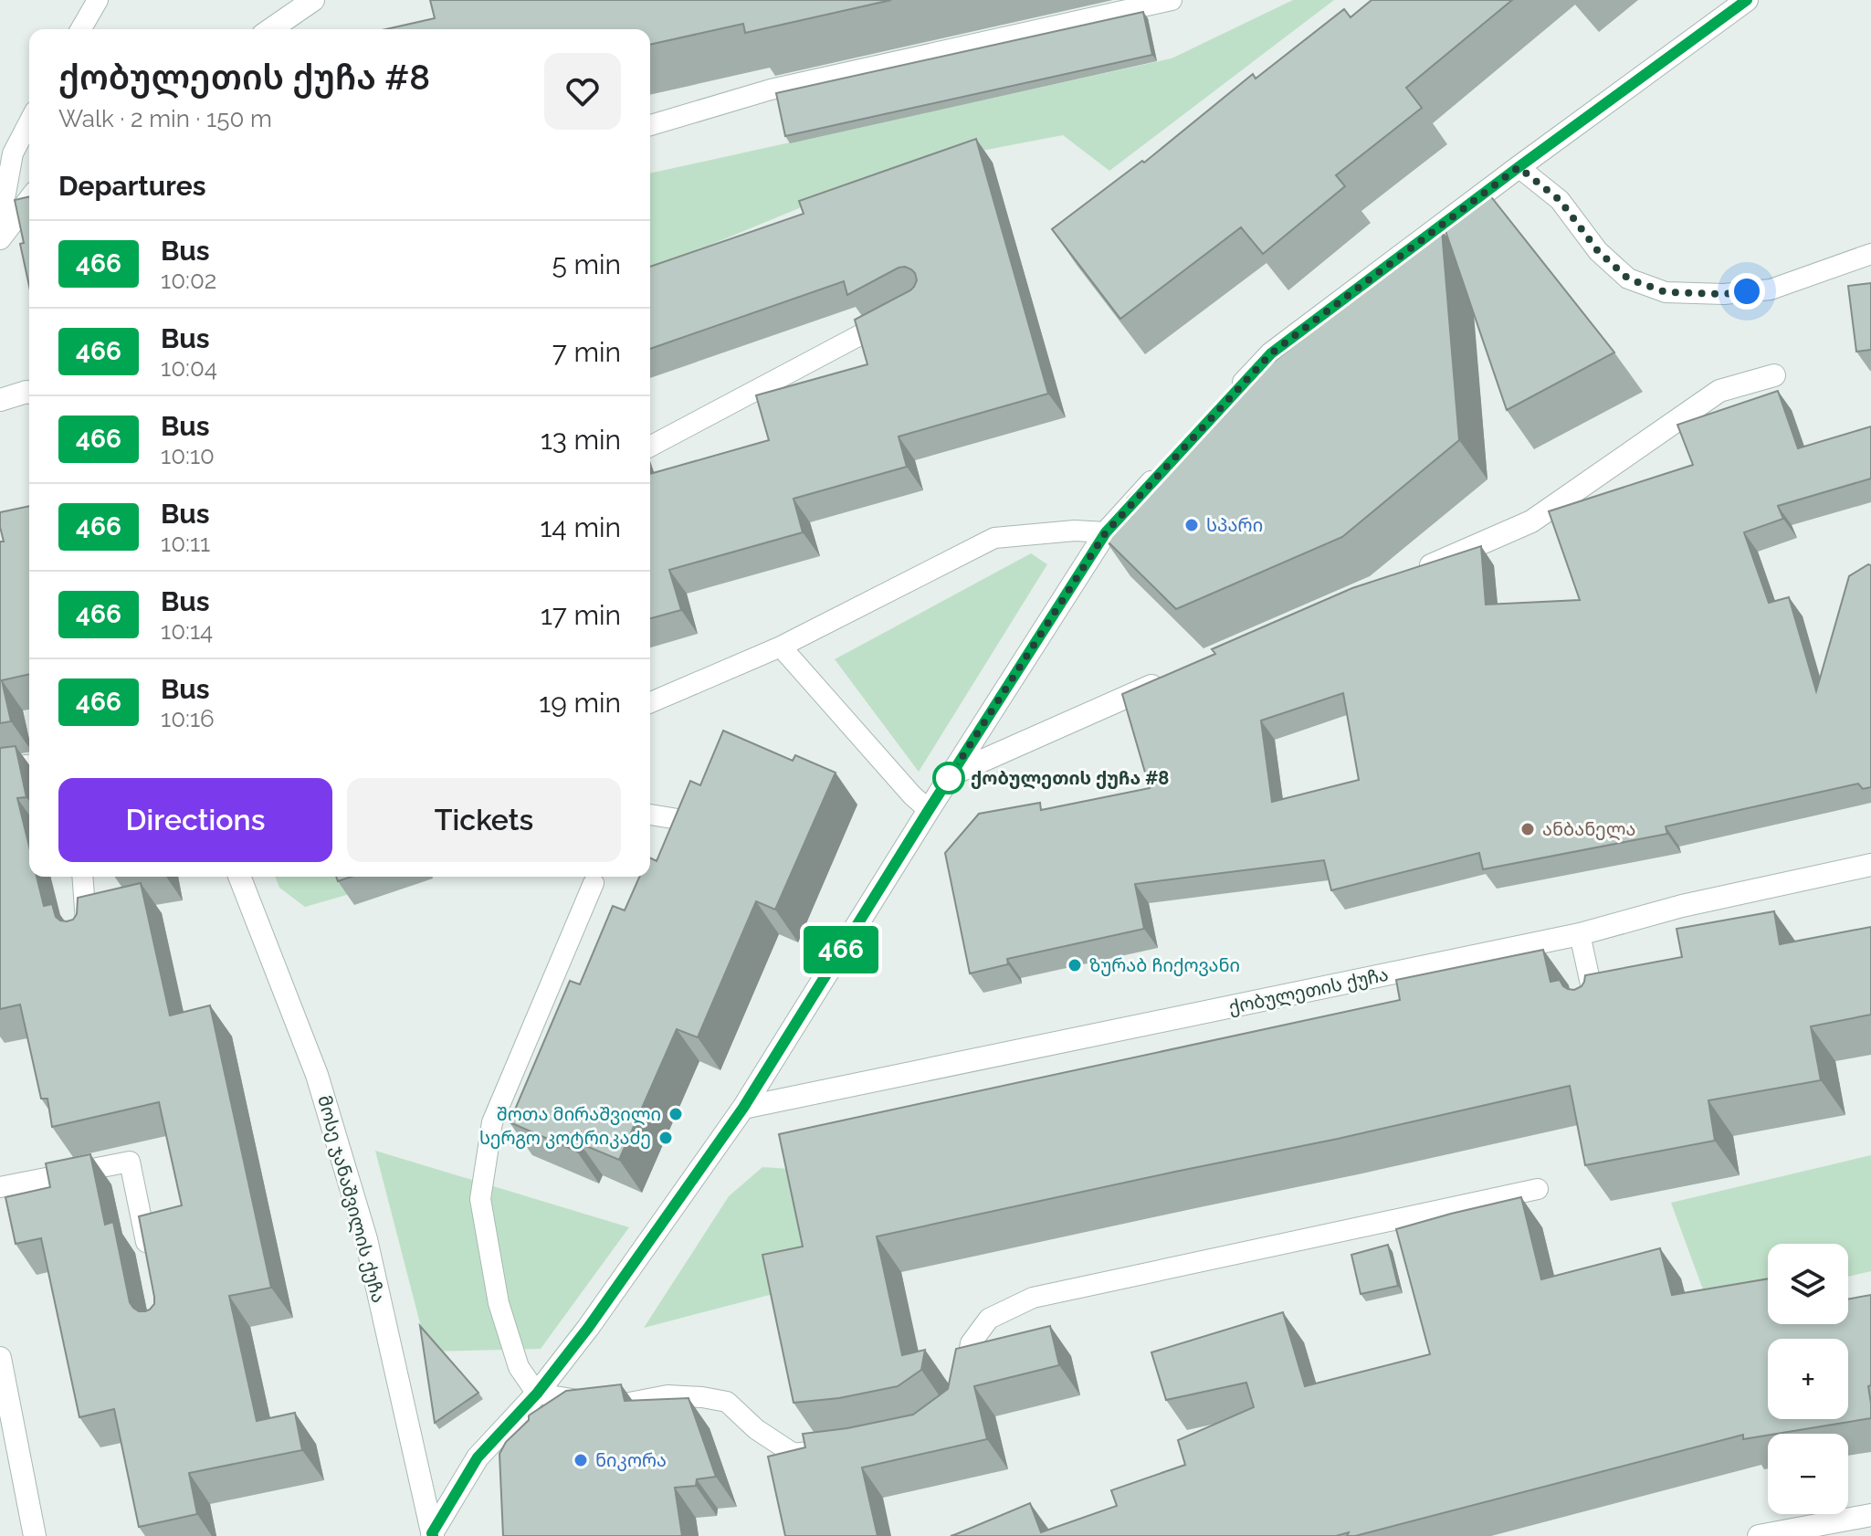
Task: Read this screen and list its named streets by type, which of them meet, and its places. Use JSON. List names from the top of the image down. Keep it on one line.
{"streets":{"street":["ქობულეთის ქუჩა","მოსე ჯანაშვილის ქუჩა"]},"places":["სპარი","ქობულეთის ქუჩა #8","ანბანელა","ზურაბ ჩიქოვანი","შოთა მირაშვილი","სერგო კოტრიკაძე","ნიკორა"],"lines":["bus line 466"],"page":{"on_map":"466","heading":[["ქობულეთის ქუჩა #8","Walk · 2 min · 150 m"],"Departures"],"list":[{"mark":"466","name":"Bus","note":"10:02","value":"5 min"},{"mark":"466","name":"Bus","note":"10:04","value":"7 min"},{"mark":"466","name":"Bus","note":"10:10","value":"13 min"},{"mark":"466","name":"Bus","note":"10:11","value":"14 min"},{"mark":"466","name":"Bus","note":"10:14","value":"17 min"},{"mark":"466","name":"Bus","note":"10:16","value":"19 min"}],"buttons":["Directions","Tickets"],"map_buttons":["+","−"]}}
